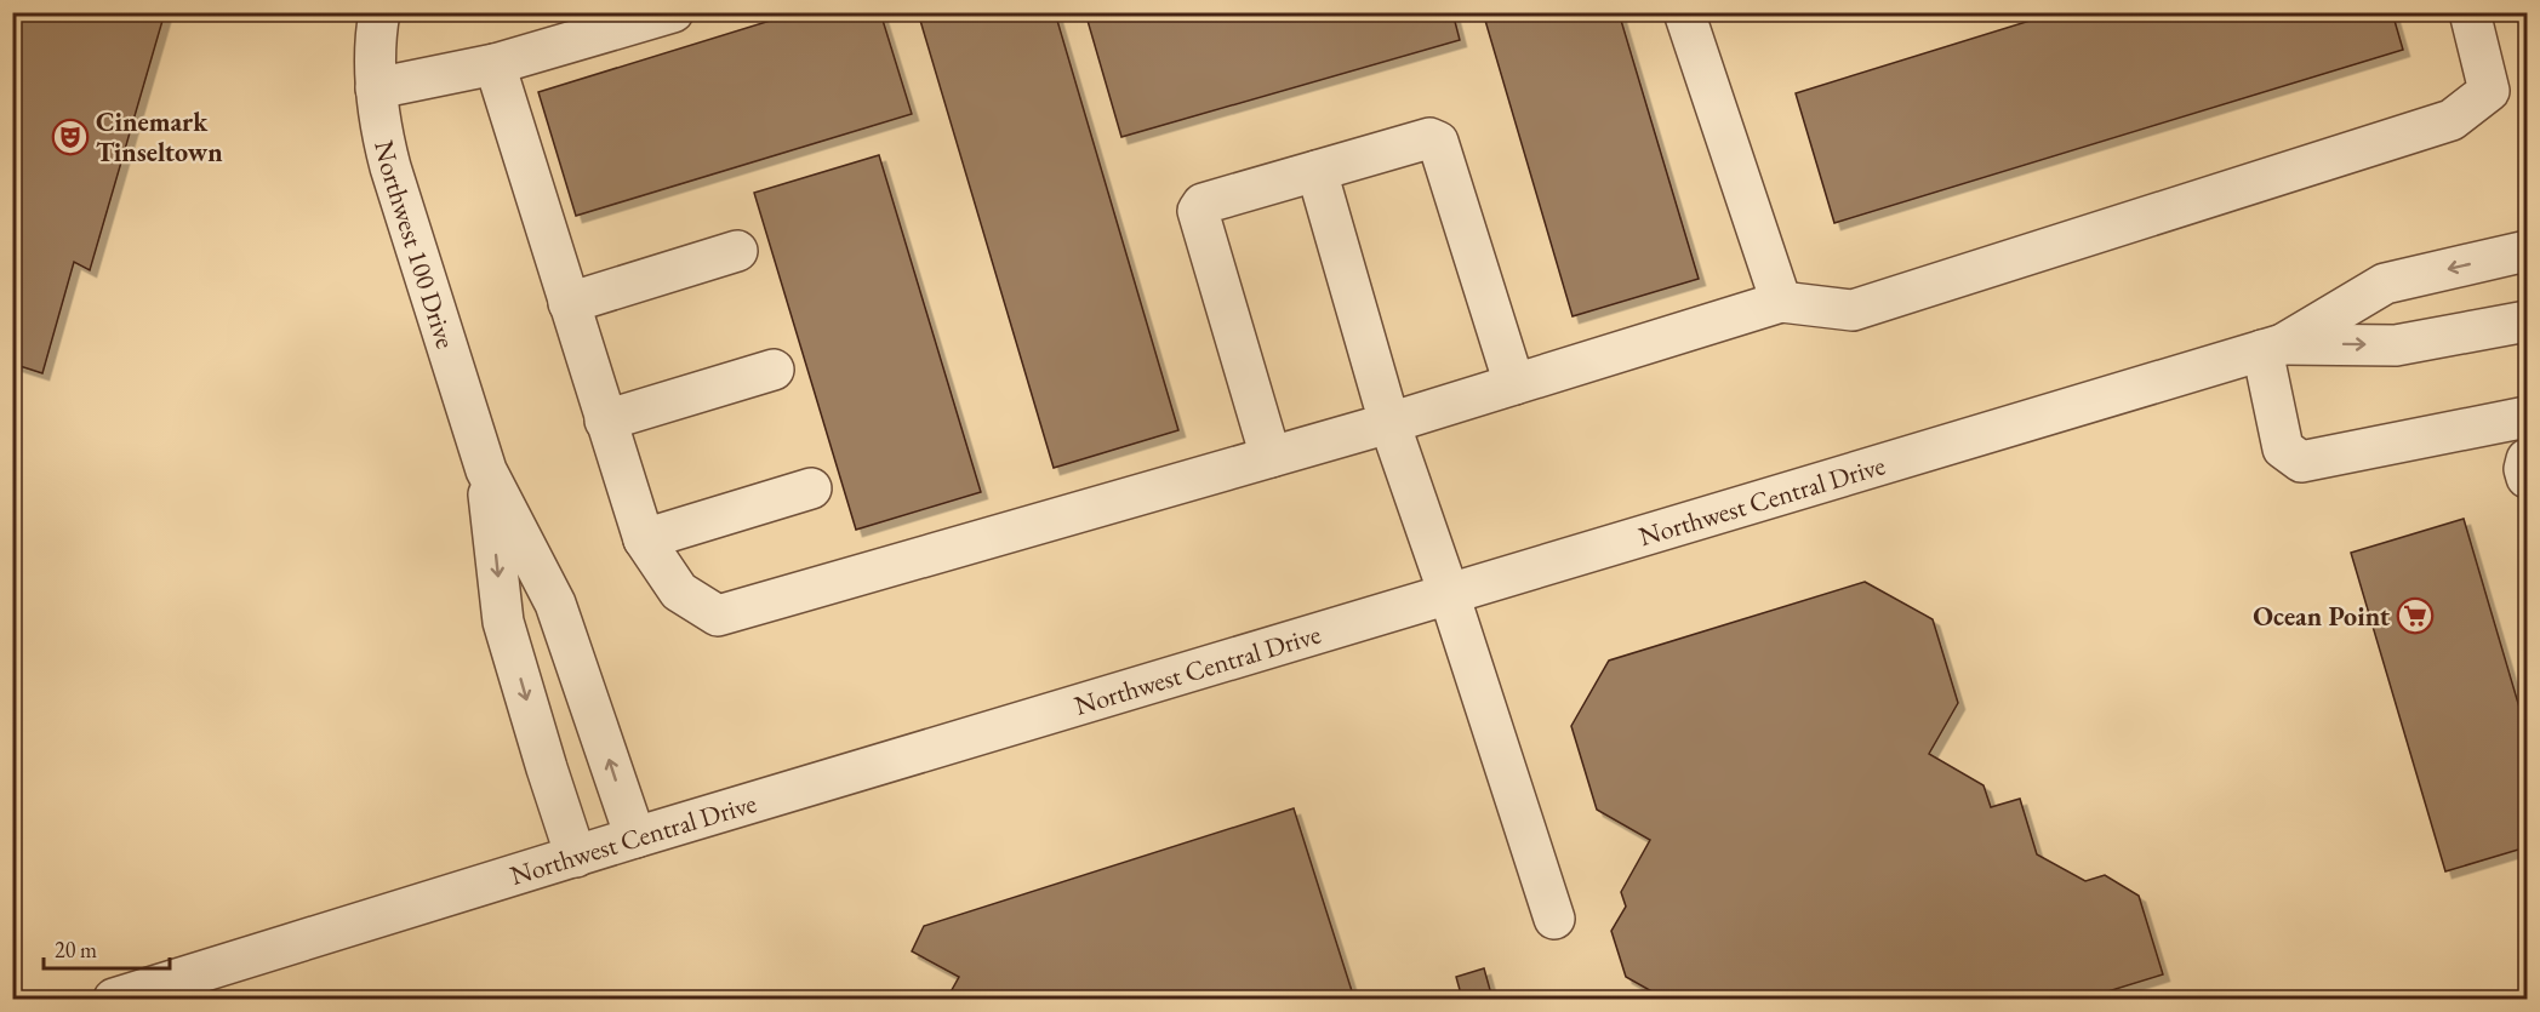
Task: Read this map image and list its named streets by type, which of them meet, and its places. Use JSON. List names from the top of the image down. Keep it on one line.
{"streets":{"street":["Northwest 100 Drive","Northwest Central Drive"]},"crossings":[["Northwest 100 Drive","Northwest Central Drive"]],"places":{"theatre":["Cinemark Tinseltown"],"supermarket":["Ocean Point"]},"scale_bar":"20 m"}
